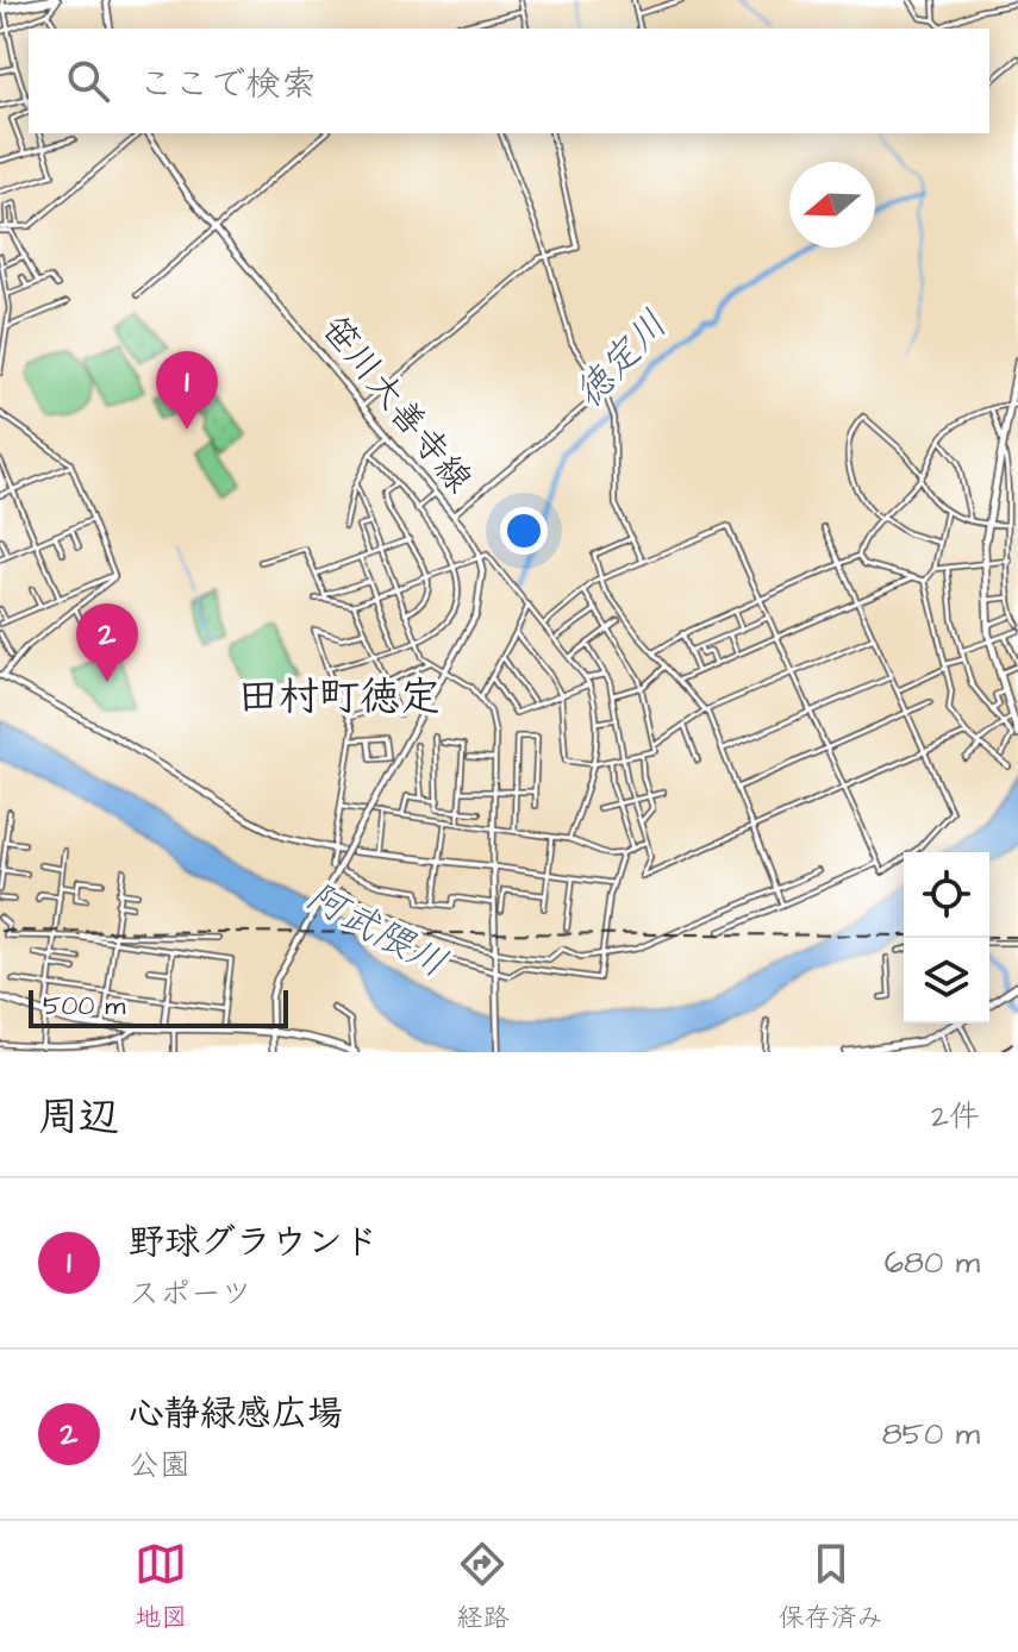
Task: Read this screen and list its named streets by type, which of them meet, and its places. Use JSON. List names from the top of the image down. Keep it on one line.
{"streets":{"street":["笹川大善寺線"]},"districts":["田村町徳定"],"water":["徳定川","阿武隈川"],"scale_bar":"500 m","north":"left","page":{"search":"ここで検索","pins":["1","2"],"scale":"500 m","heading":["周辺","2件"],"list":[{"mark":"1","name":"野球グラウンド","note":"スポーツ","value":"680 m"},{"mark":"2","name":"心静緑感広場","note":"公園","value":"850 m"}],"nav":["地図","経路","保存済み"]}}
